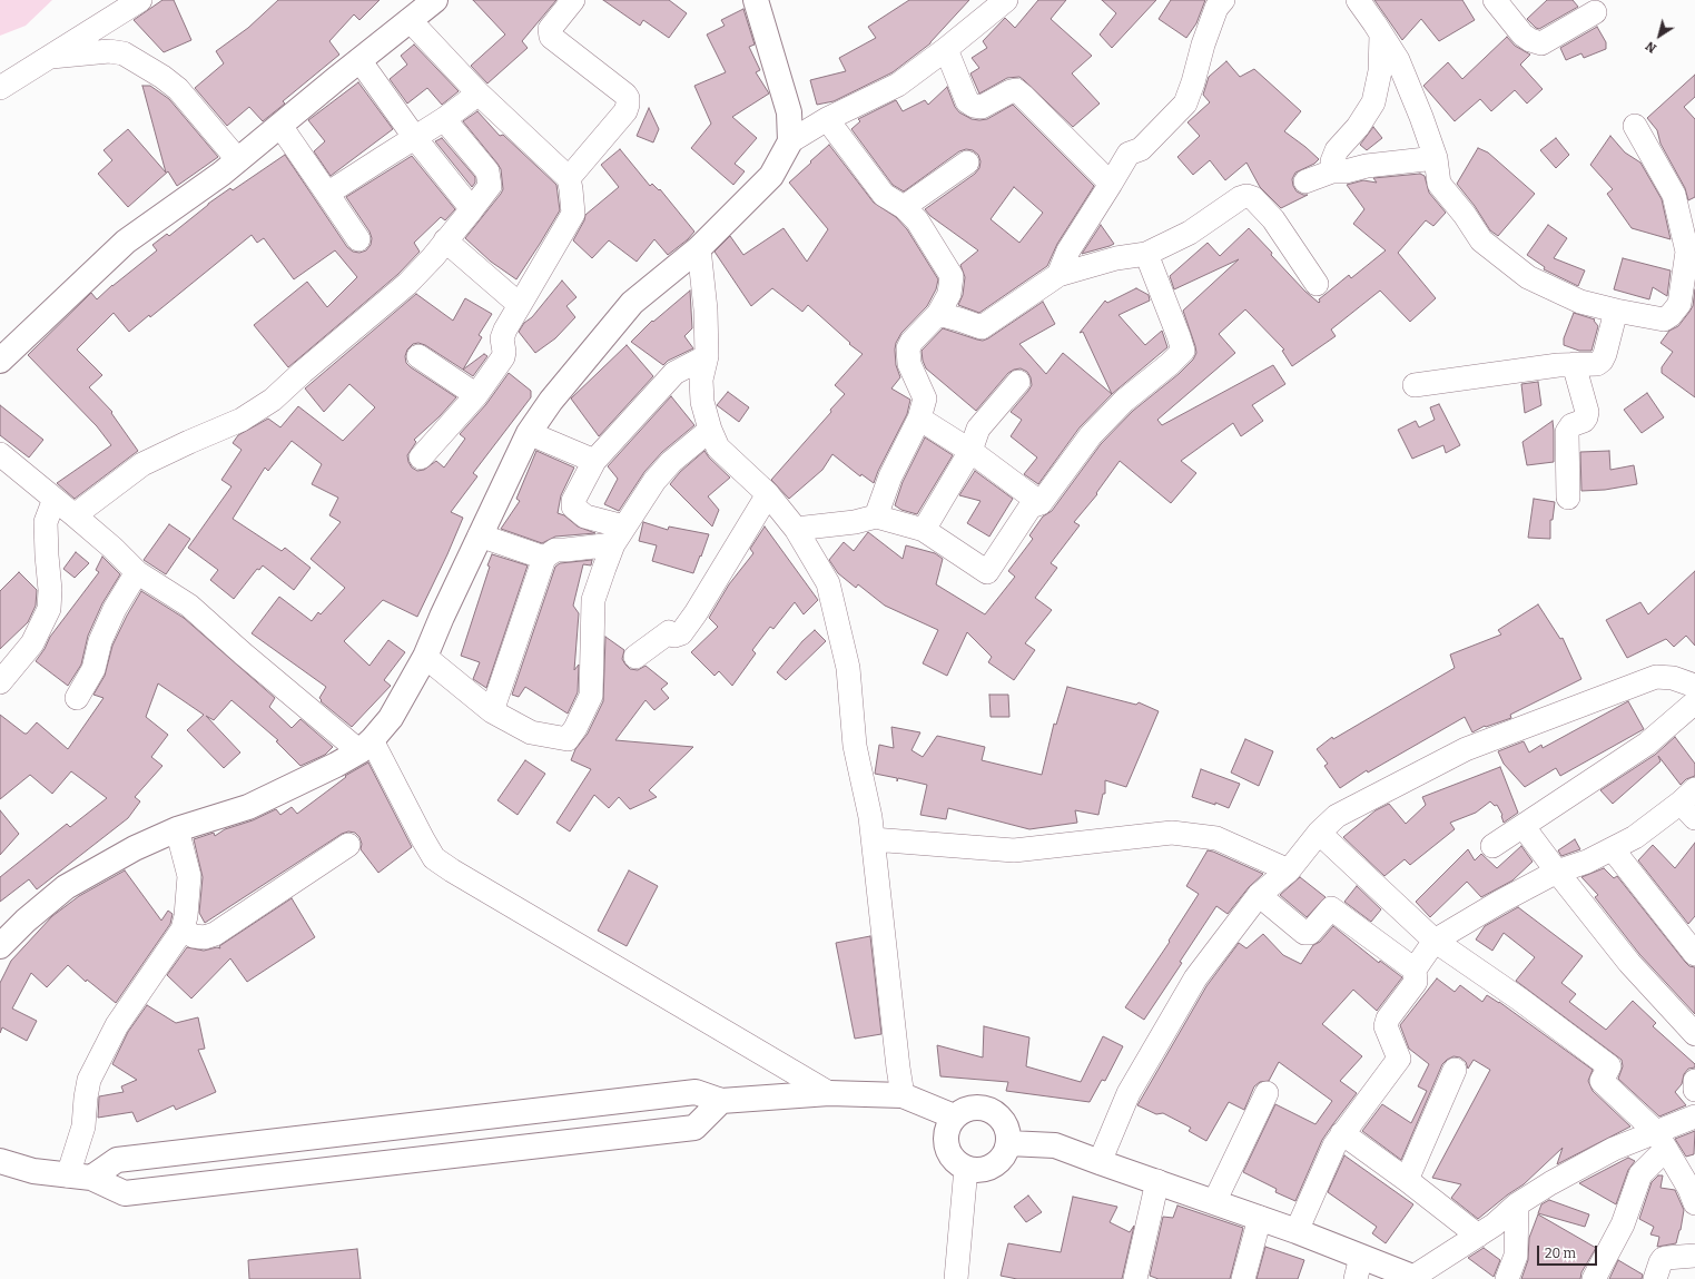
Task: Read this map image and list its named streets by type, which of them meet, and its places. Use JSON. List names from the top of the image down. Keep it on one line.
{"scale_bar":"20 m","north":"bottom left"}
